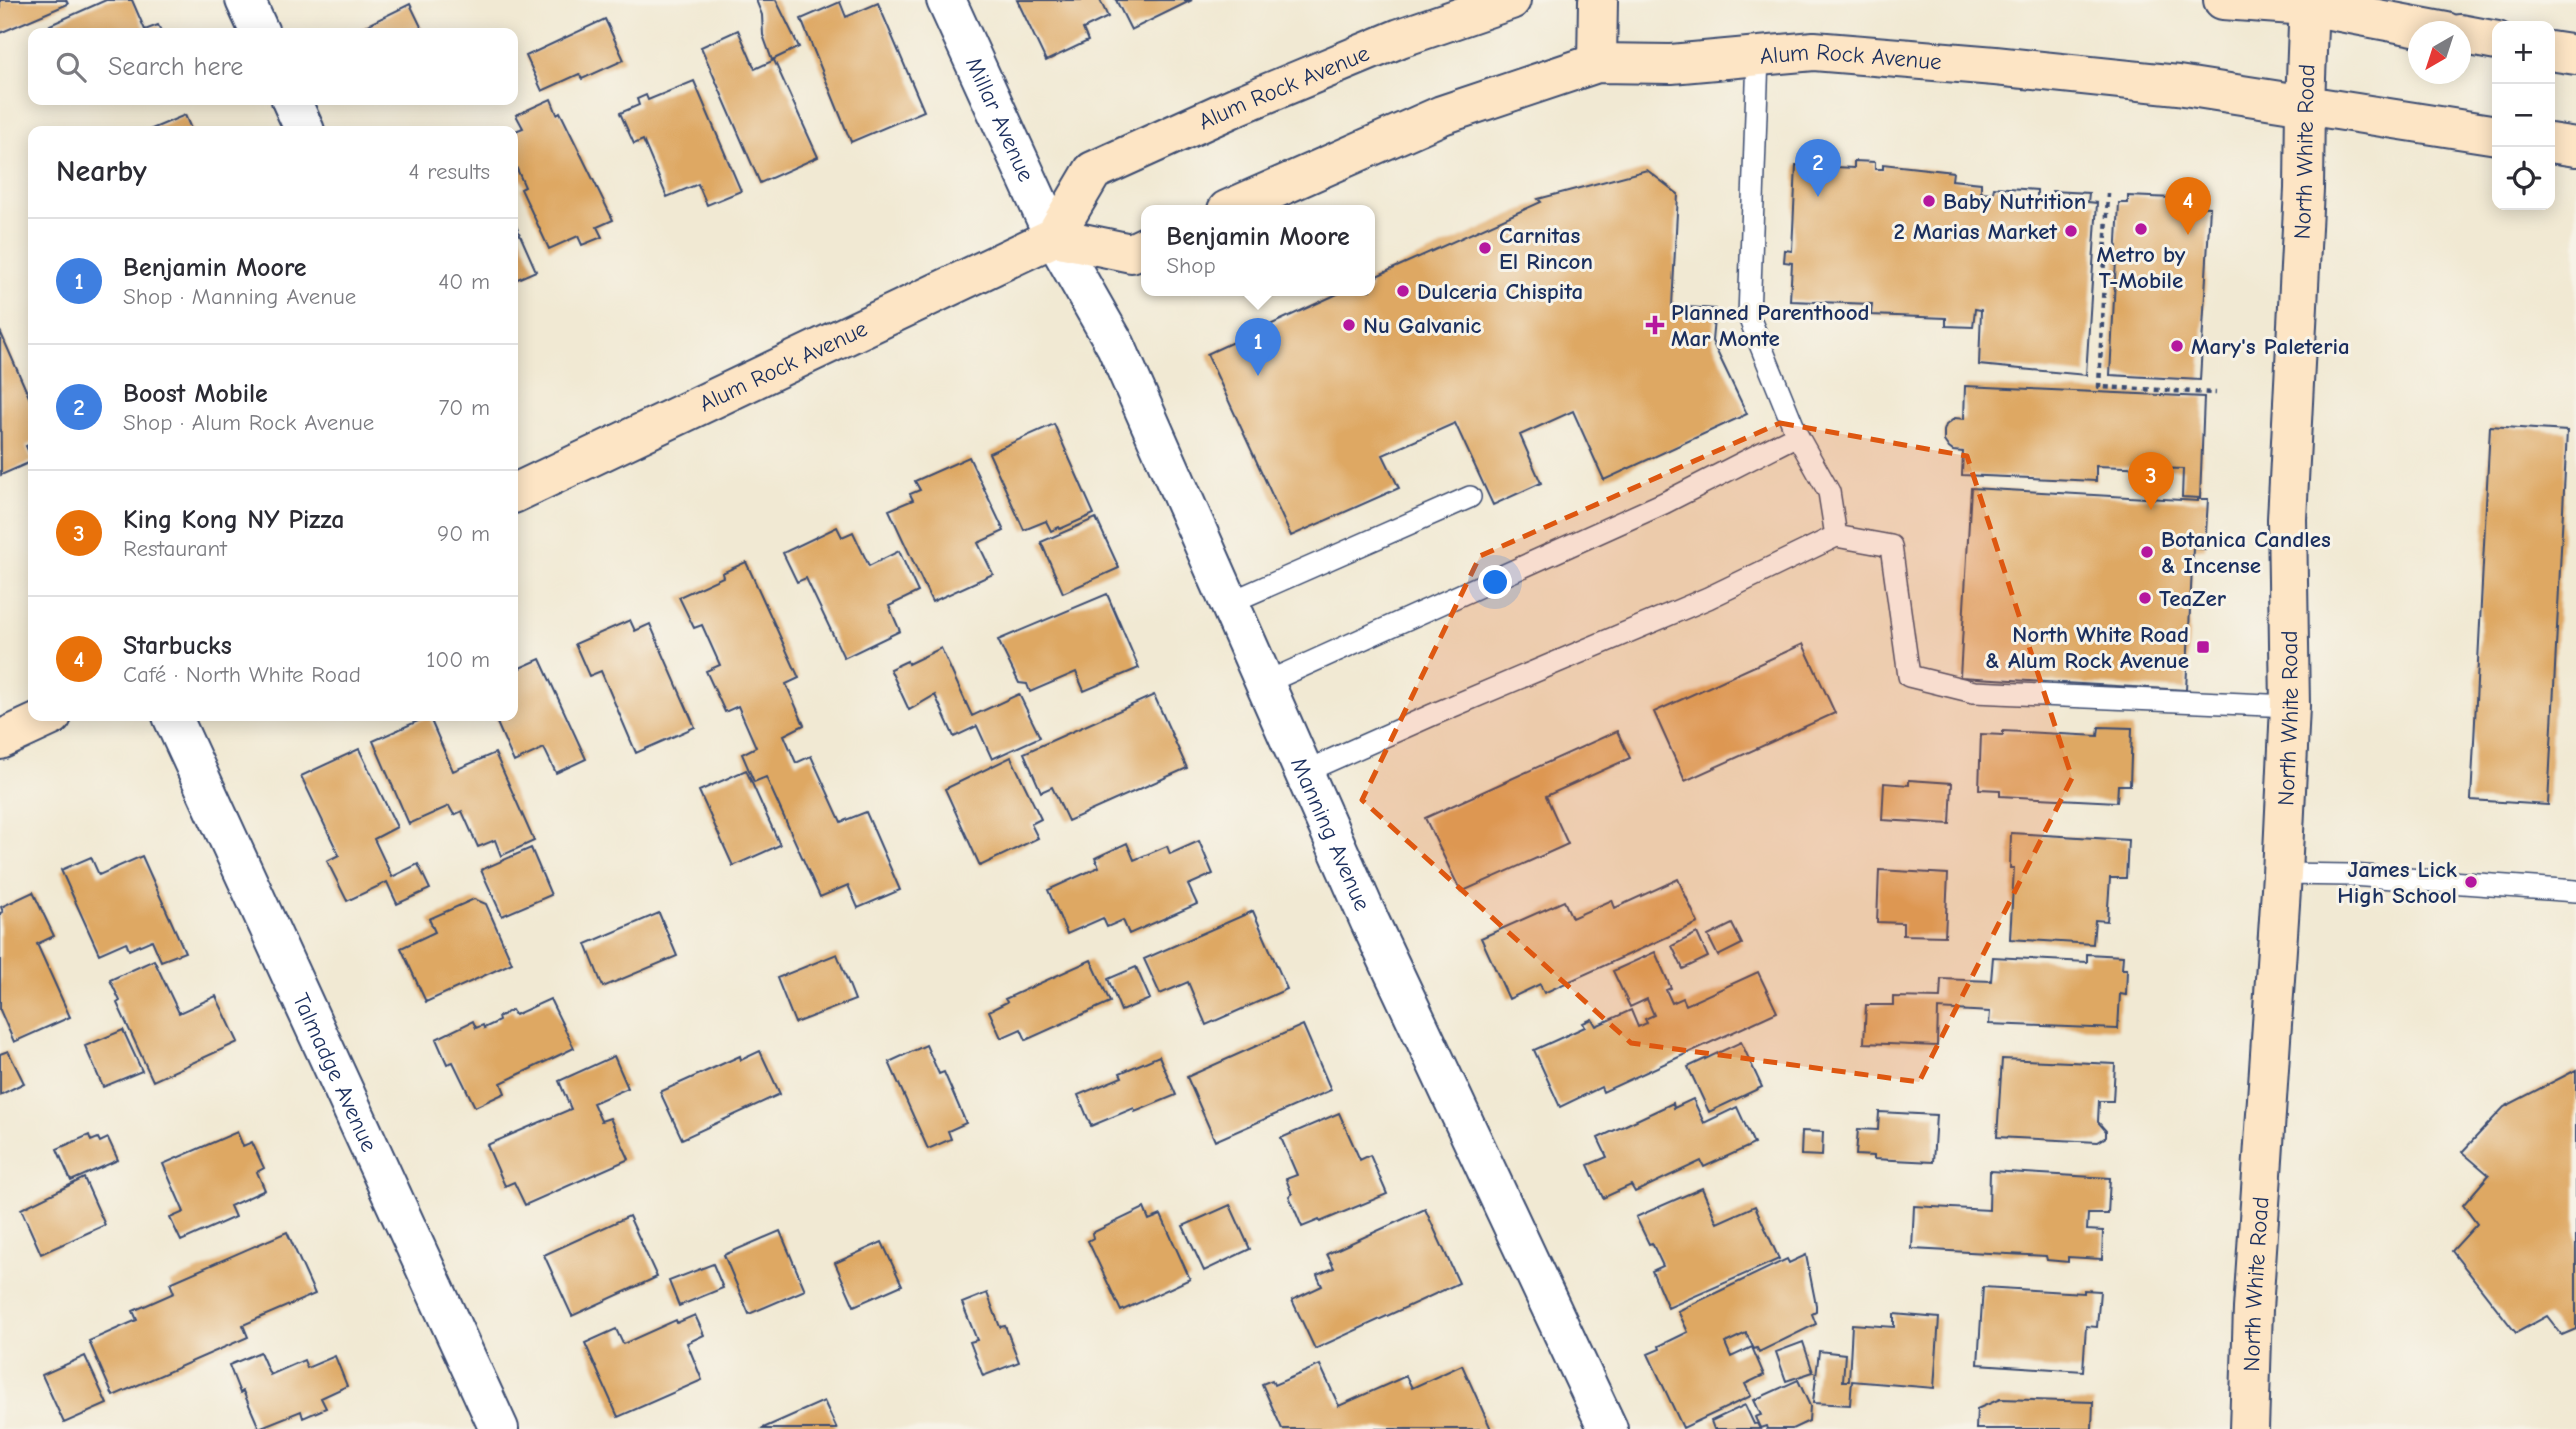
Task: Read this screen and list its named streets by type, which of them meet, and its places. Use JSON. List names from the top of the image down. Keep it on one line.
{"streets":{"main road":["Alum Rock Avenue","North White Road"],"street":["Millar Avenue","Manning Avenue","Talmadge Avenue"]},"crossings":[["Alum Rock Avenue","Millar Avenue"],["Alum Rock Avenue","North White Road"],["Alum Rock Avenue","Manning Avenue"],["Millar Avenue","Manning Avenue"]],"places":{"other":["Baby Nutrition","Metro by T-Mobile","2 Marias Market","Carnitas El Rincon","Dulceria Chispita","Nu Galvanic","Mary's Paleteria","Botanica Candles & Incense","TeaZer","James Lick High School"],"health":["Planned Parenthood Mar Monte"],"transit":["North White Road & Alum Rock Avenue"]},"north":"bottom left","page":{"map_buttons":["+","−"],"search":"Search here","heading":["Nearby","4 results"],"pins":["2","4","1","3"],"popup":["Benjamin Moore","Shop"],"list":[{"mark":"1","name":"Benjamin Moore","note":"Shop · Manning Avenue","value":"40 m"},{"mark":"2","name":"Boost Mobile","note":"Shop · Alum Rock Avenue","value":"70 m"},{"mark":"3","name":"King Kong NY Pizza","note":"Restaurant","value":"90 m"},{"mark":"4","name":"Starbucks","note":"Café · North White Road","value":"100 m"}]}}
